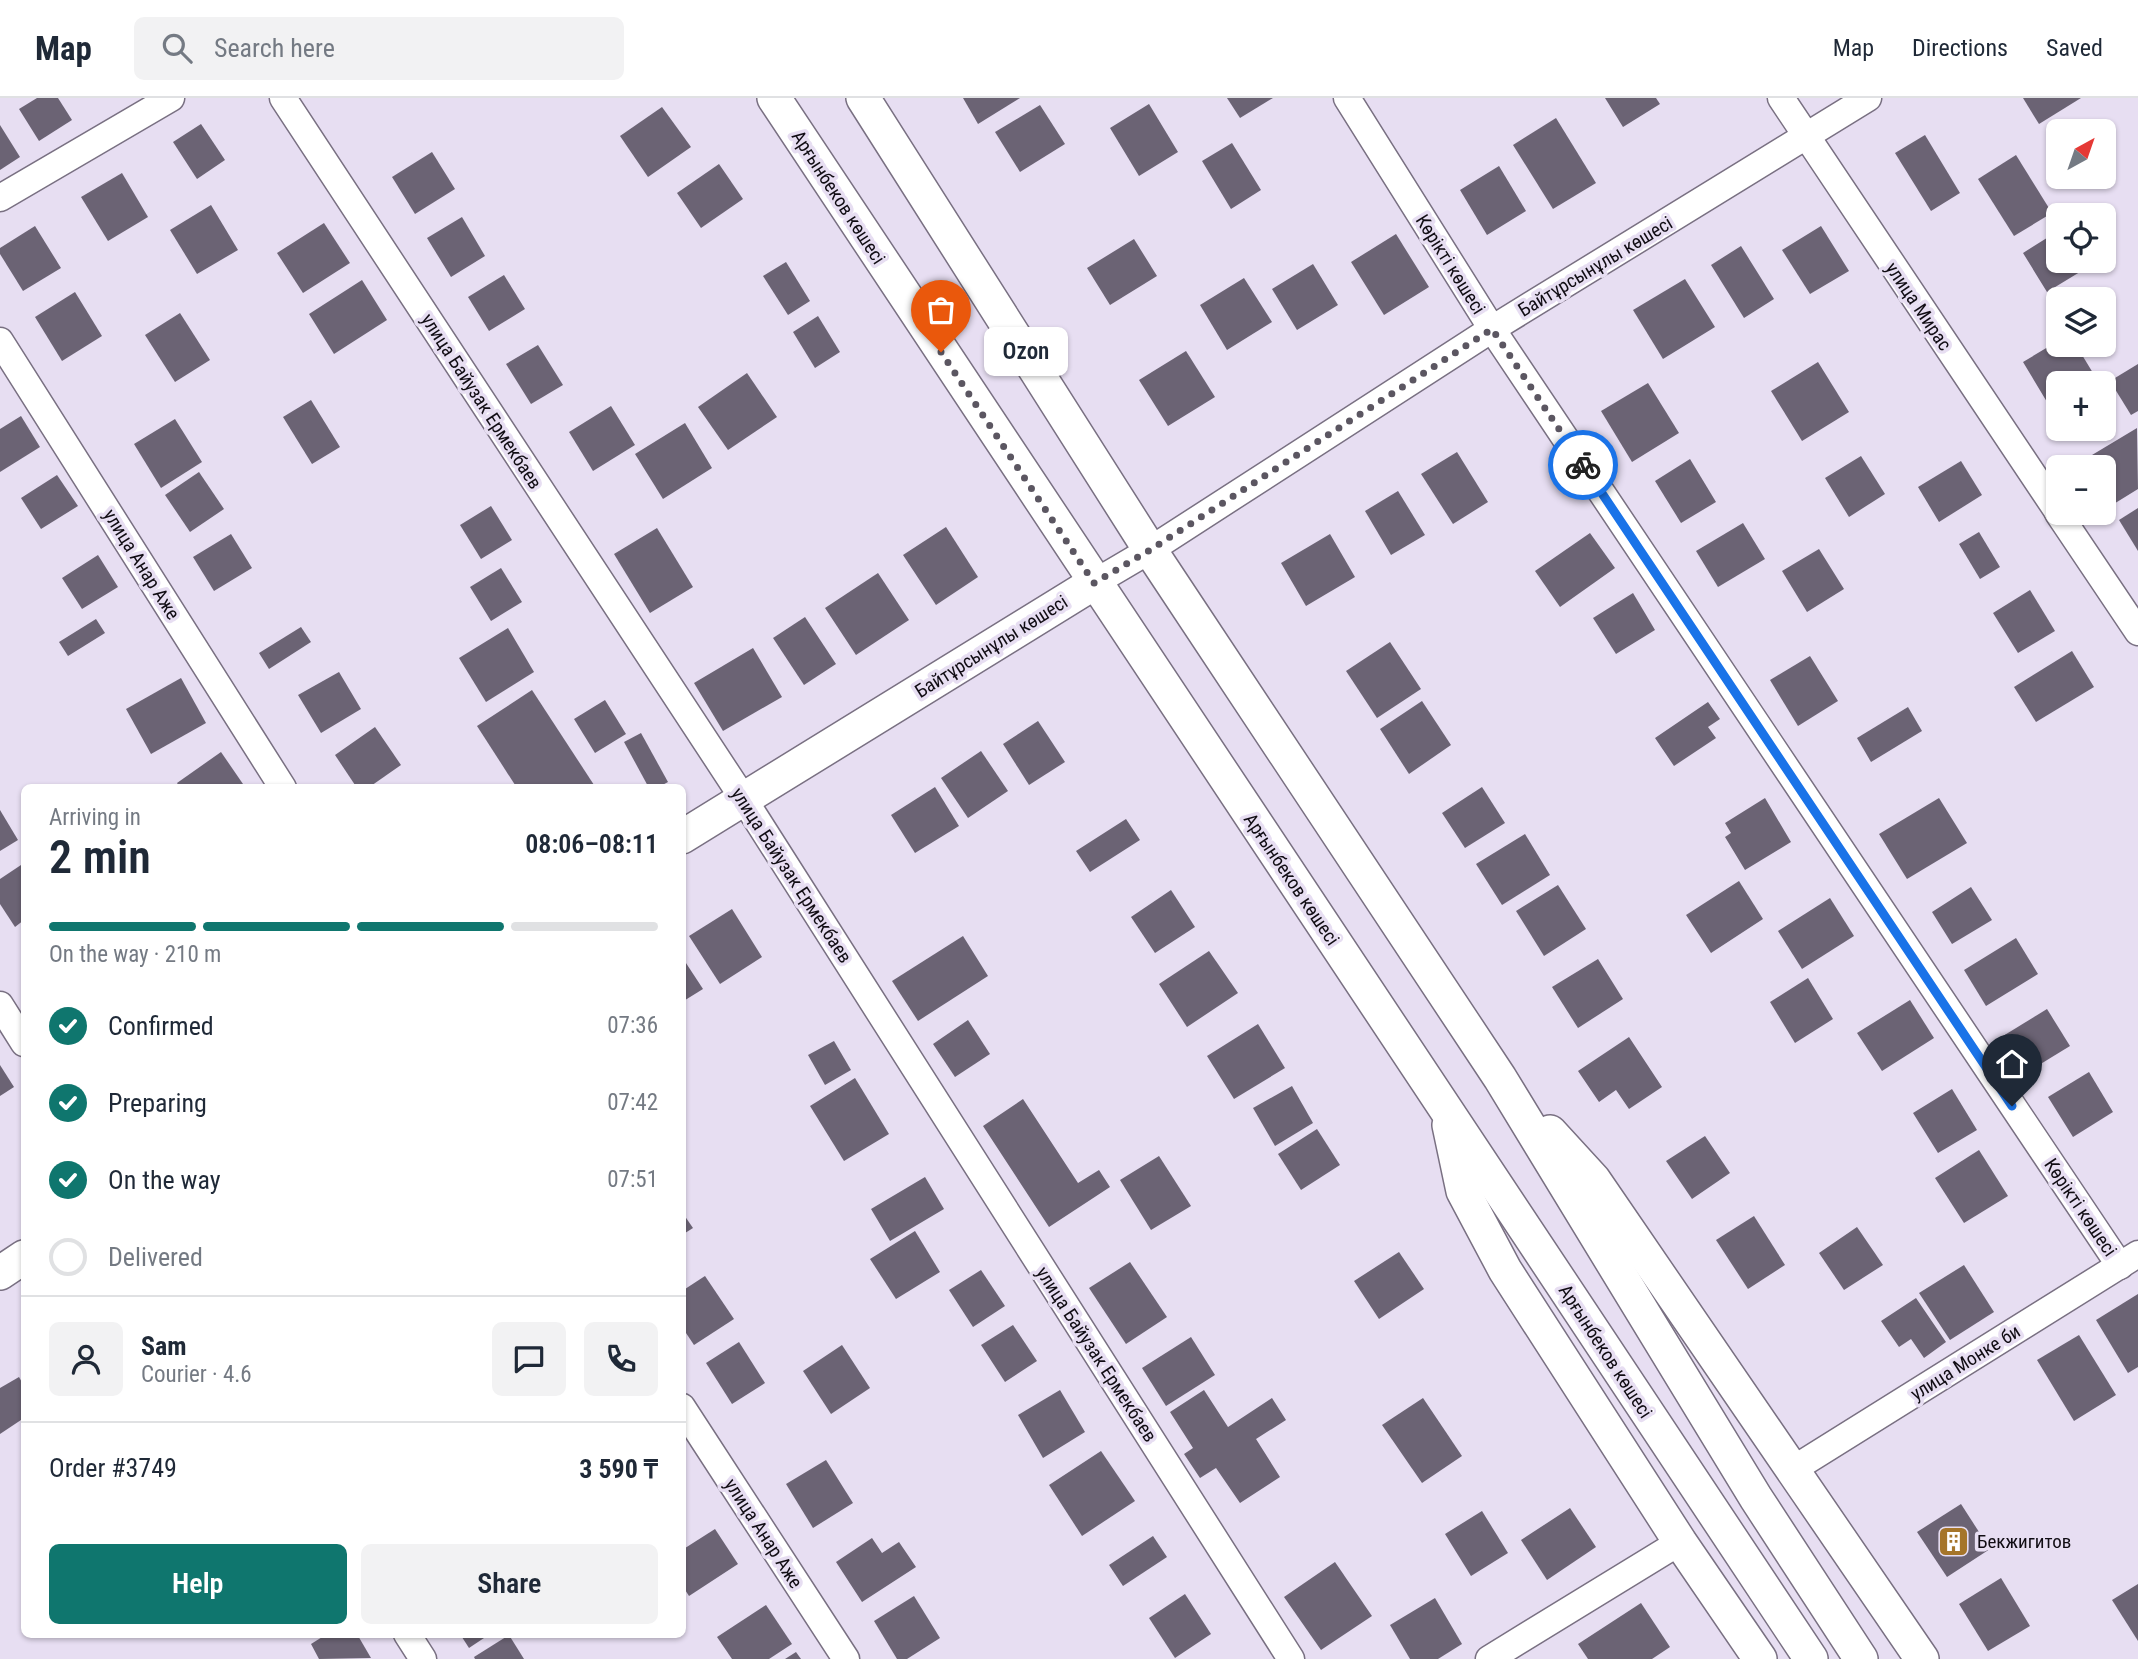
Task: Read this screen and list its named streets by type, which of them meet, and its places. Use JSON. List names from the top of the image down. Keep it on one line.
{"streets":{"main road":["Арғынбеков көшесі","Байтұрсынұлы көшесі"],"street":["Көрікті көшесі","улица Мирас","улица Байузак Ермекбаев","улица Анар Аже","улица Монке би"]},"crossings":[["Арғынбеков көшесі","Байтұрсынұлы көшесі"],["Көрікті көшесі","Байтұрсынұлы көшесі"],["Көрікті көшесі","улица Монке би"],["Байтұрсынұлы көшесі","улица Мирас"],["Байтұрсынұлы көшесі","улица Байузак Ермекбаев"]],"places":{"other":["Ozon"],"building":["Бекжигитов"]},"north":"top right","page":{"header":"Map","search":"Search here","nav":["Map","Directions","Saved"],"map_buttons":["+","−"],"bubble":"Ozon","heading":["2 min","Arriving in","08:06–08:11"],"panel":["Sam","Courier · 4.6","Order #3749","3 590 ₸"],"bar":"On the way · 210 m","list":[["Confirmed","07:36"],["Preparing","07:42"],["On the way","07:51"],"Delivered"],"buttons":["Help","Share"]}}
